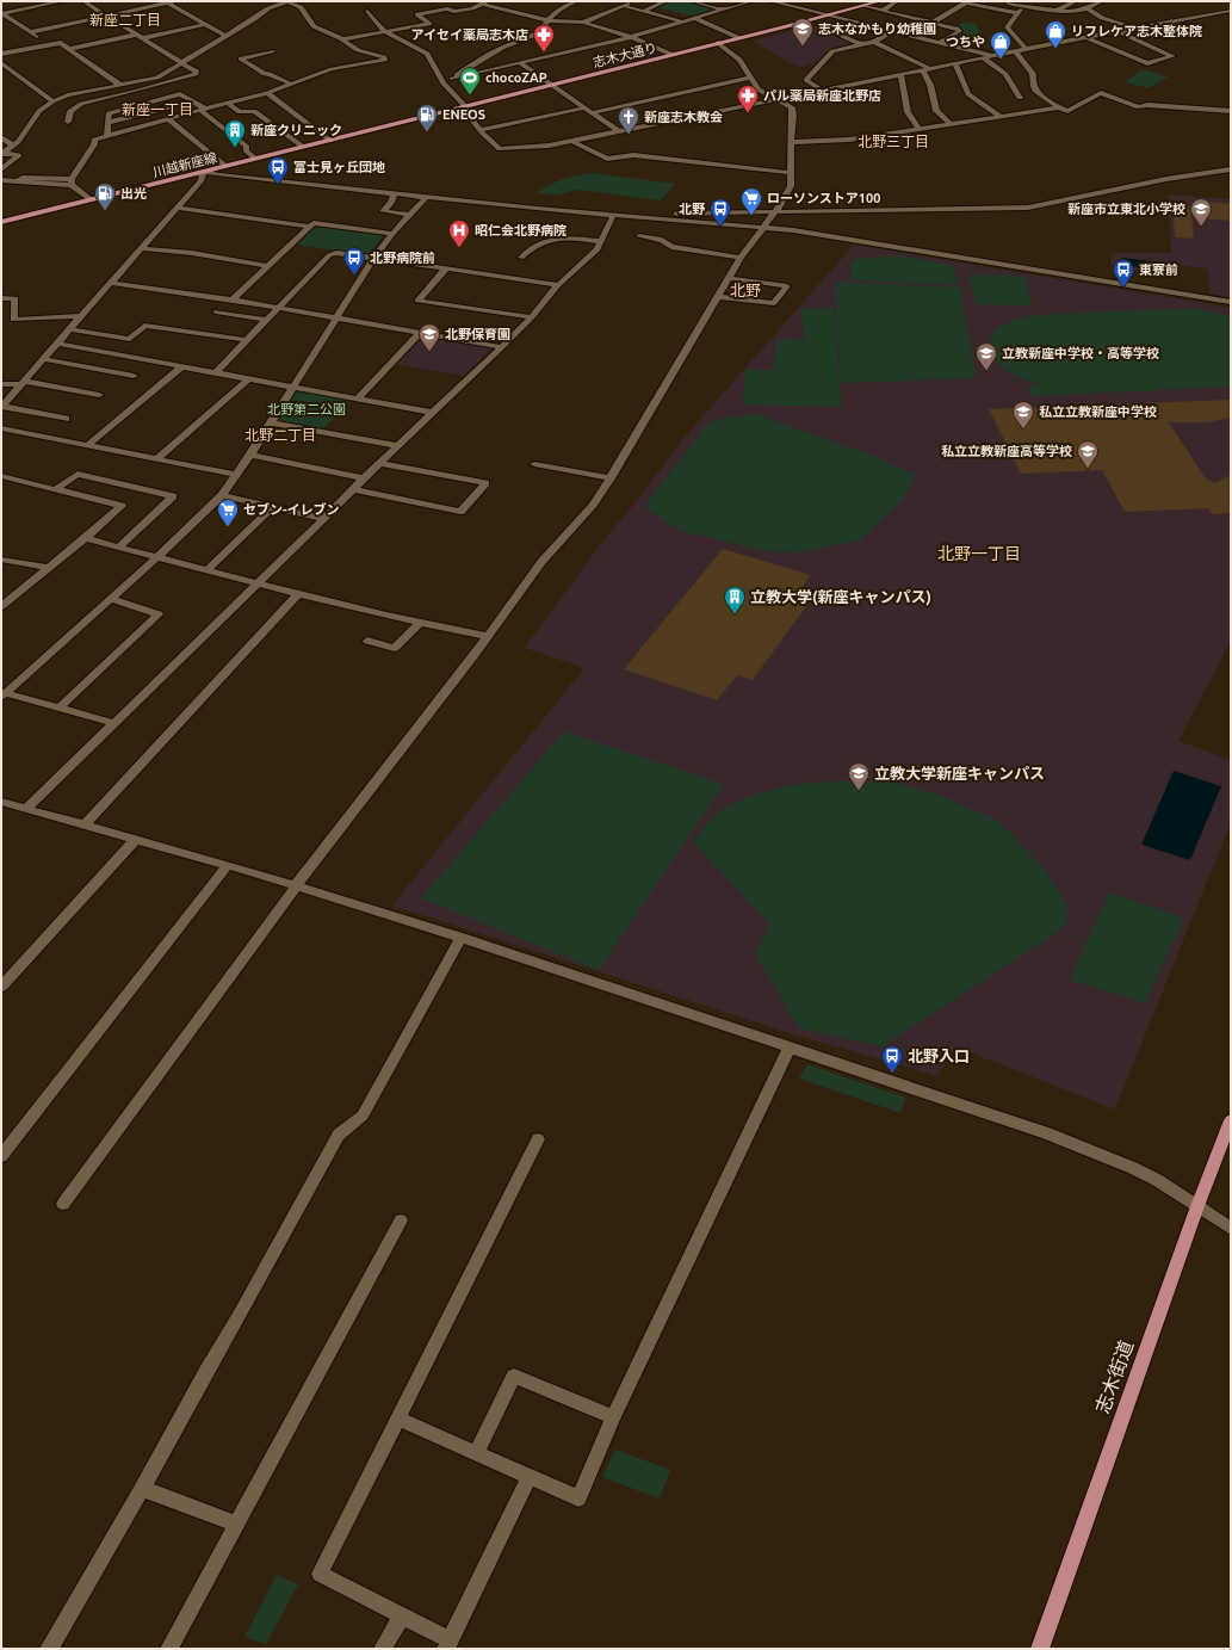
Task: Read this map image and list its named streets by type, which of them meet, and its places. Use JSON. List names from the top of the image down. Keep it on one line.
{"streets":{"main road":["志木大通り","川越新座線","志木街道"]},"crossings":[["志木大通り","川越新座線"]],"districts":["新座二丁目","新座一丁目","北野三丁目","北野","北野二丁目","北野一丁目"],"parks":["北野第二公園"],"places":{"school or university":["志木なかもり幼稚園","新座市立東北小学校","北野保育園","立教新座中学校・高等学校","私立立教新座中学校","私立立教新座高等学校","立教大学新座キャンパス"],"shop":["リフレケア志木整体院","つちや"],"pharmacy":["アイセイ薬局志木店","パル薬局新座北野店"],"sports":["chocoZAP"],"fuel station":["ENEOS","出光"],"church":["新座志木教会"],"building":["新座クリニック","立教大学(新座キャンパス)"],"bus stop":["富士見ヶ丘団地","北野","北野病院前","東寮前","北野入口"],"supermarket":["ローソンストア100","セブン-イレブン"],"hospital":["昭仁会北野病院"]}}
